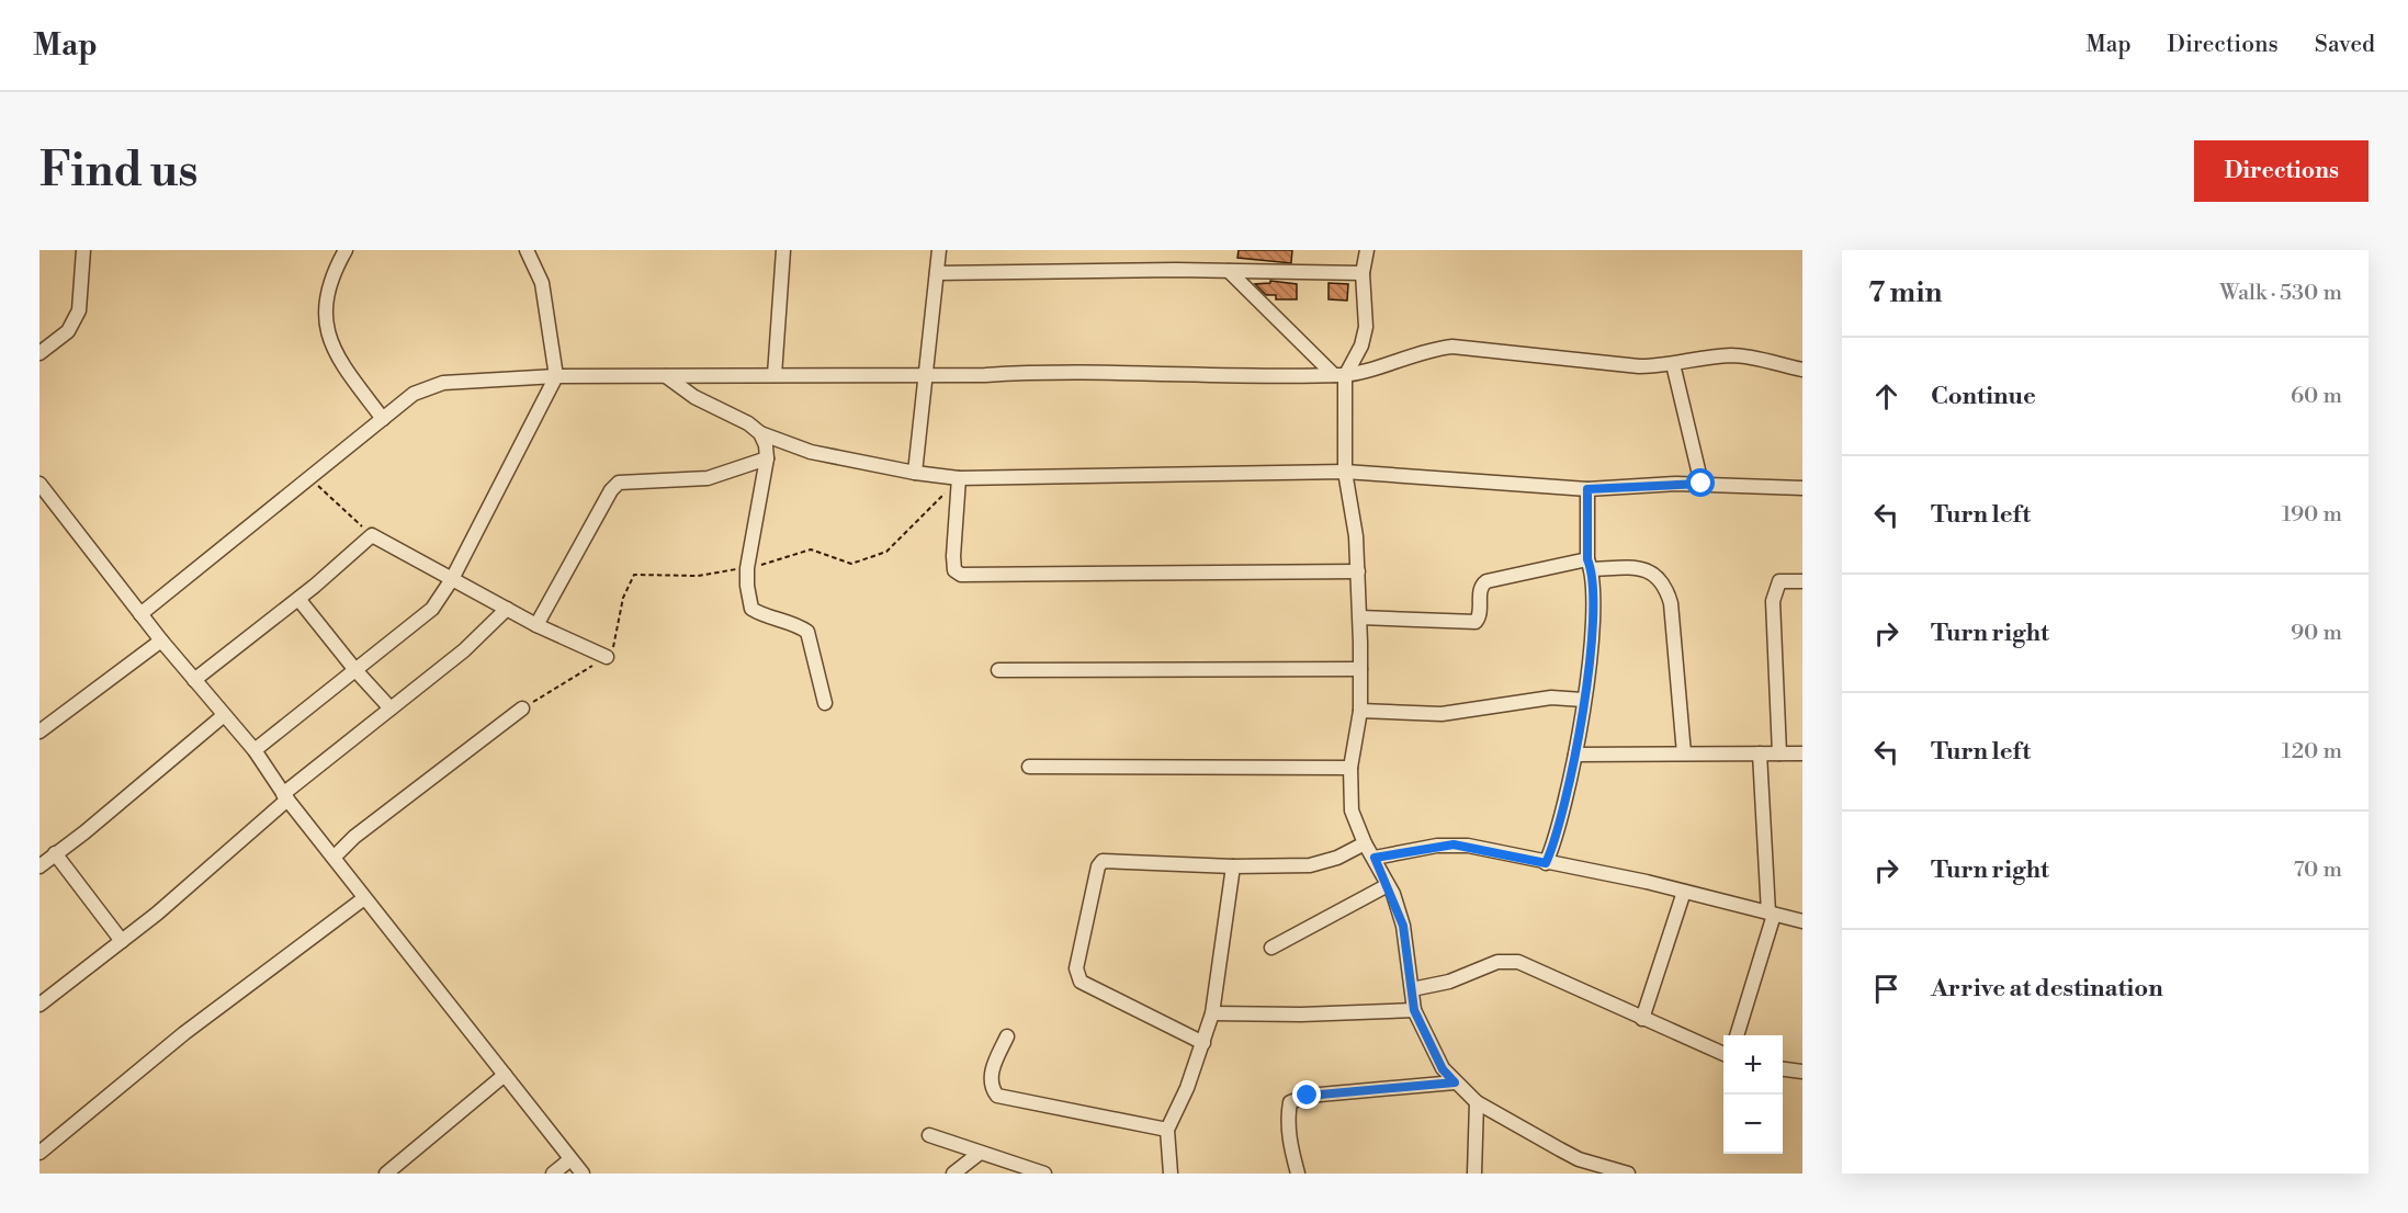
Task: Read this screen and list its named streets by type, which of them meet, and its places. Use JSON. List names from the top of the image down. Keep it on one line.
{"page":{"header":"Map","nav":["Map","Directions","Saved"],"buttons":"Directions","title":"Find us","heading":["7 min","Walk · 530 m"],"list":[["Continue","60 m"],["Turn left","190 m"],["Turn right","90 m"],["Turn left","120 m"],["Turn right","70 m"],"Arrive at destination"],"map_buttons":["+","−"]}}
